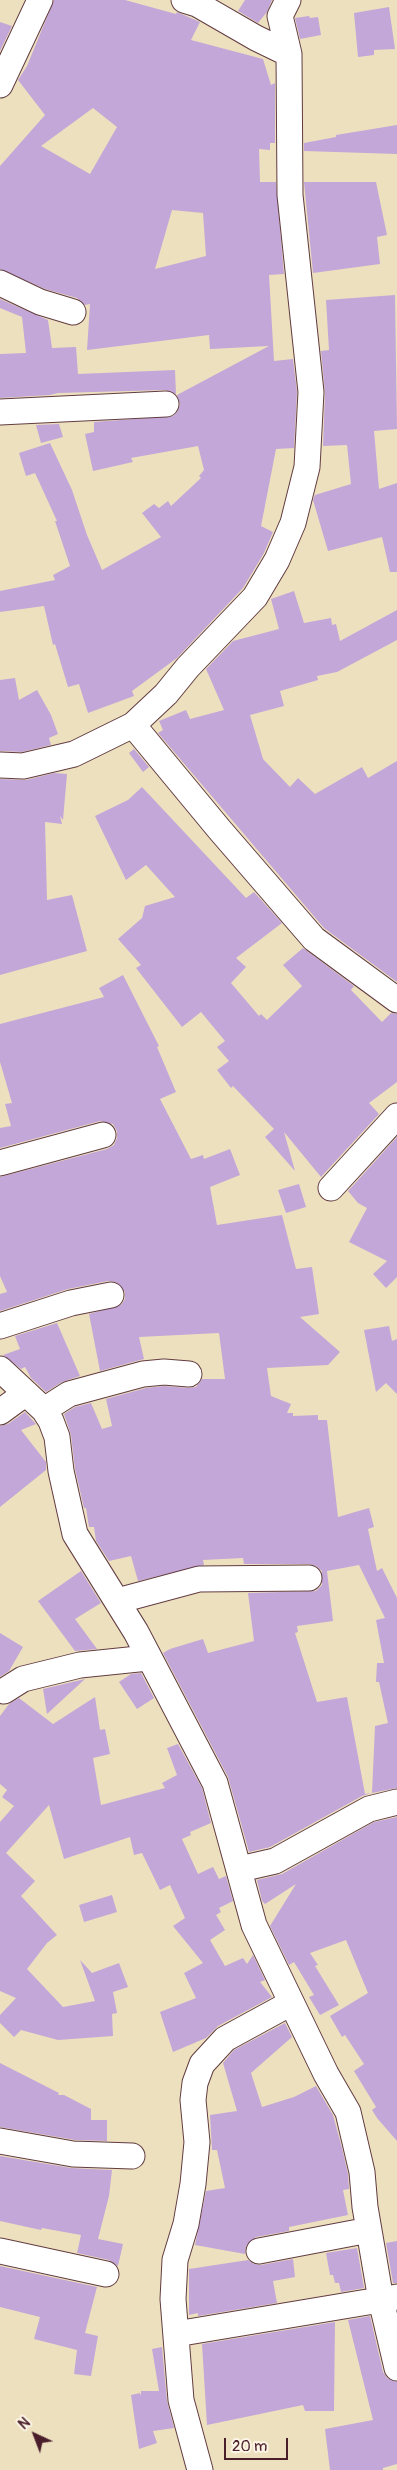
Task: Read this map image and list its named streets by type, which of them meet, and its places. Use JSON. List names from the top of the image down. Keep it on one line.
{"scale_bar":"20 m","north":"top left"}
